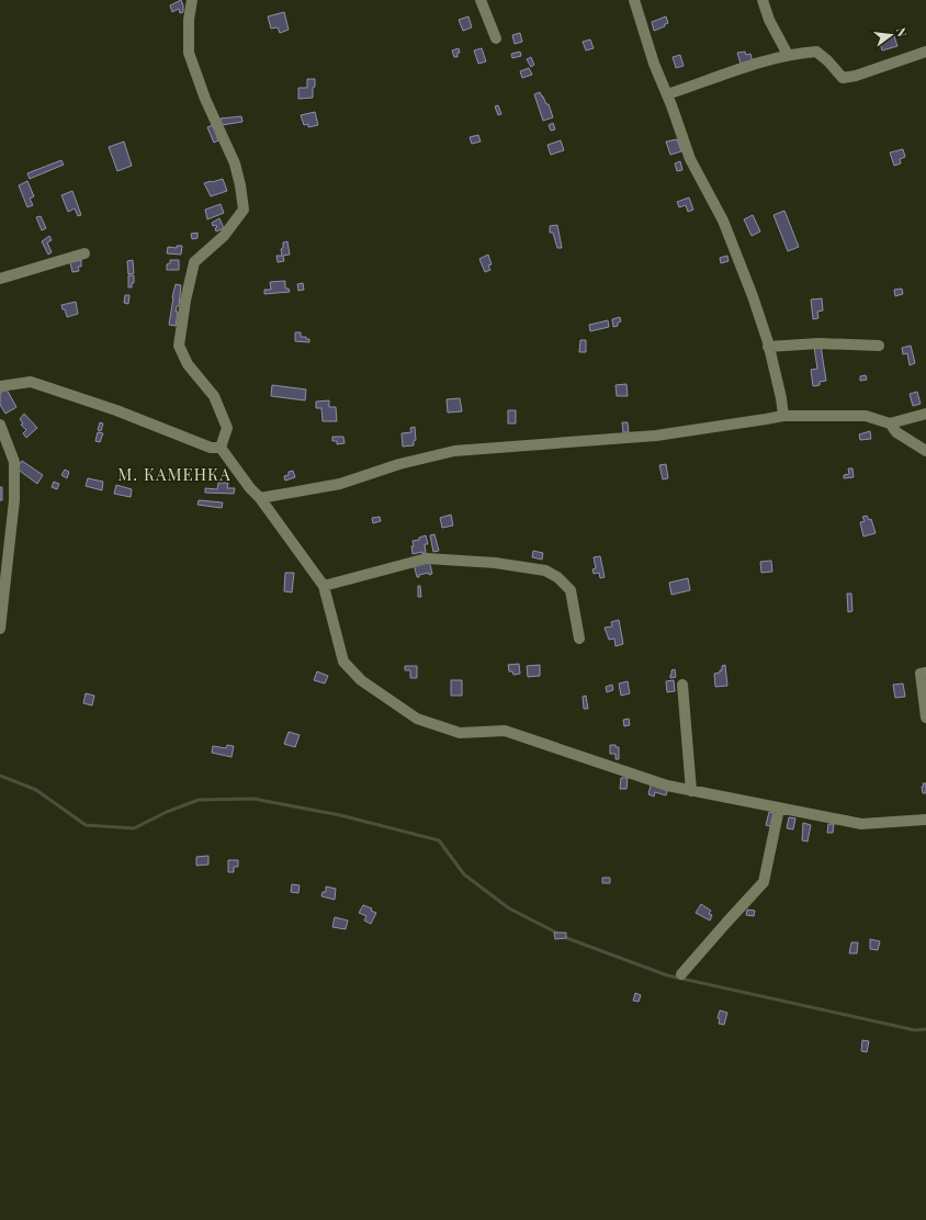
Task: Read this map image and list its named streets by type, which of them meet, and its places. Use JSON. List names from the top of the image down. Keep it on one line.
{"districts":["М. КАМЕНКА"],"north":"right"}
